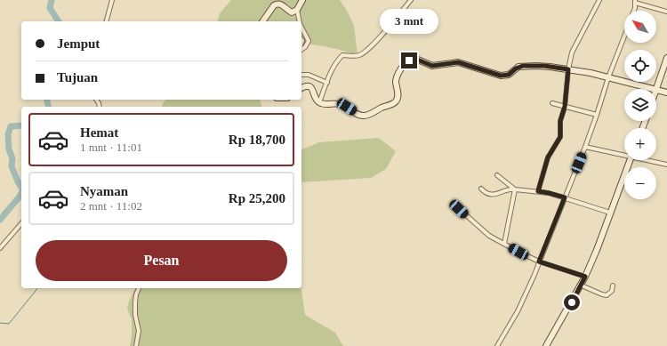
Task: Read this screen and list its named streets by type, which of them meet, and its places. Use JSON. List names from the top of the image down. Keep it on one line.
{"north":"top left","page":{"bubble":"3 mnt","map_buttons":["+","−"],"banner":["Jemput","Tujuan"],"list":[{"name":"Hemat","note":"1 mnt · 11:01","value":"Rp 18,700"},{"name":"Nyaman","note":"2 mnt · 11:02","value":"Rp 25,200"}],"buttons":"Pesan"}}
